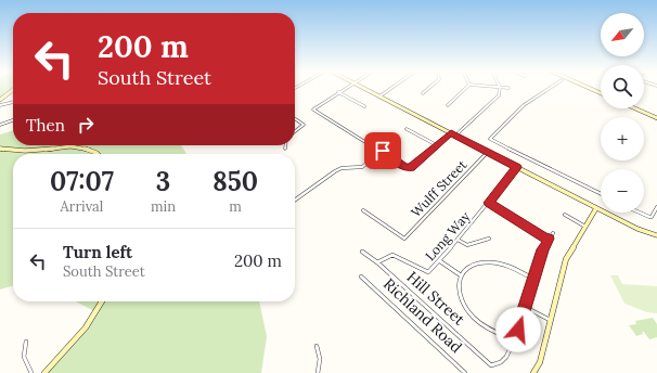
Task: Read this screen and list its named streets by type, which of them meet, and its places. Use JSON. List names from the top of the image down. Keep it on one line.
{"streets":{"street":["Wulff Street","Long Way","Hill Street","Richland Road"]},"crossings":[["Long Way","Hill Street"]],"north":"bottom left","page":{"map_buttons":["+","−"],"turn":["200 m","South Street"],"then":"Then","eta":["07:07","Arrival","3","min","850","m"],"list":[{"name":"Turn left","note":"South Street","value":"200 m"}]}}
